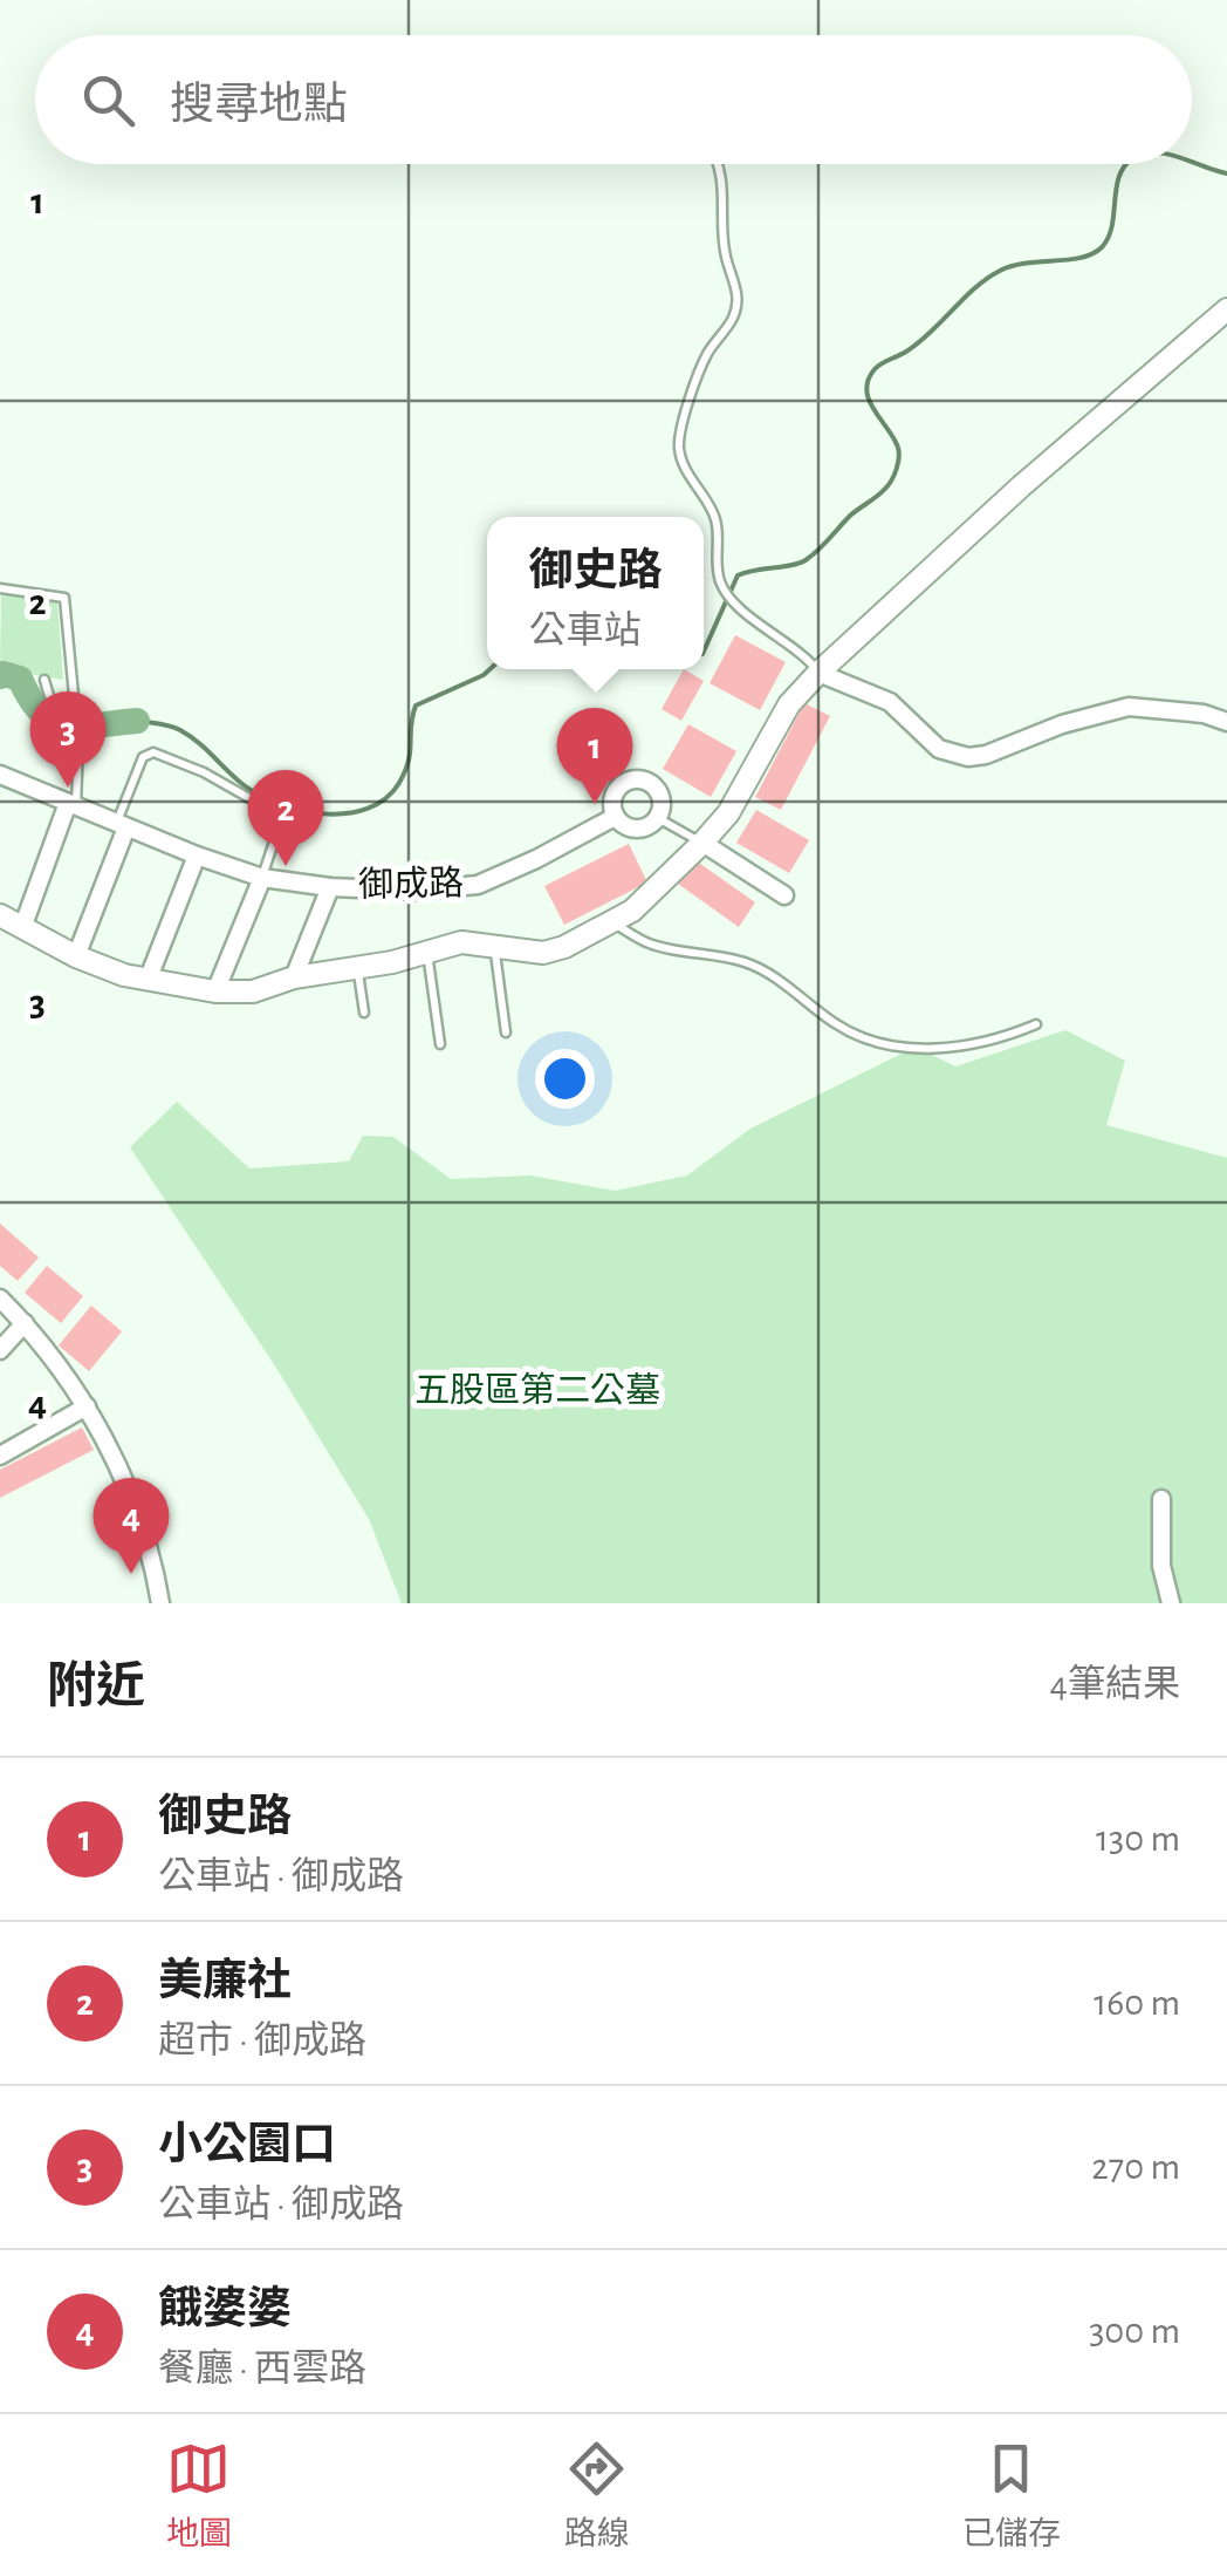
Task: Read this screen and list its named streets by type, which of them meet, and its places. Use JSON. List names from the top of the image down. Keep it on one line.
{"streets":{"street":["御成路"]},"parks":["五股區第二公墓"],"page":{"search":"搜尋地點","popup":["御史路","公車站"],"pins":["3","1","2","4"],"heading":["附近","4筆結果"],"list":[{"mark":"1","name":"御史路","note":"公車站 · 御成路","value":"130 m"},{"mark":"2","name":"美廉社","note":"超市 · 御成路","value":"160 m"},{"mark":"3","name":"小公園口","note":"公車站 · 御成路","value":"270 m"},{"mark":"4","name":"餓婆婆","note":"餐廳 · 西雲路","value":"300 m"}],"nav":["地圖","路線","已儲存"]},"grid":{"rows":["1","2","3","4"]}}
